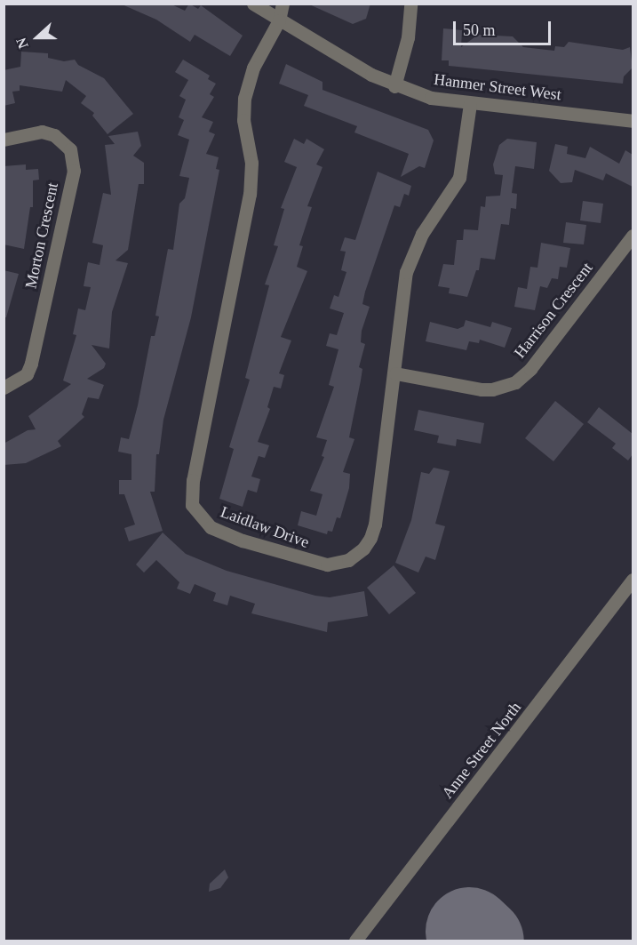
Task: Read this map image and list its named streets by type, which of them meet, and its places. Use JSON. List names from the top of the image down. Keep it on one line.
{"streets":{"street":["Hanmer Street West","Morton Crescent","Harrison Crescent","Laidlaw Drive","Anne Street North"]},"crossings":[["Hanmer Street West","Laidlaw Drive"],["Harrison Crescent","Laidlaw Drive"]],"scale_bar":"50 m","north":"left"}
